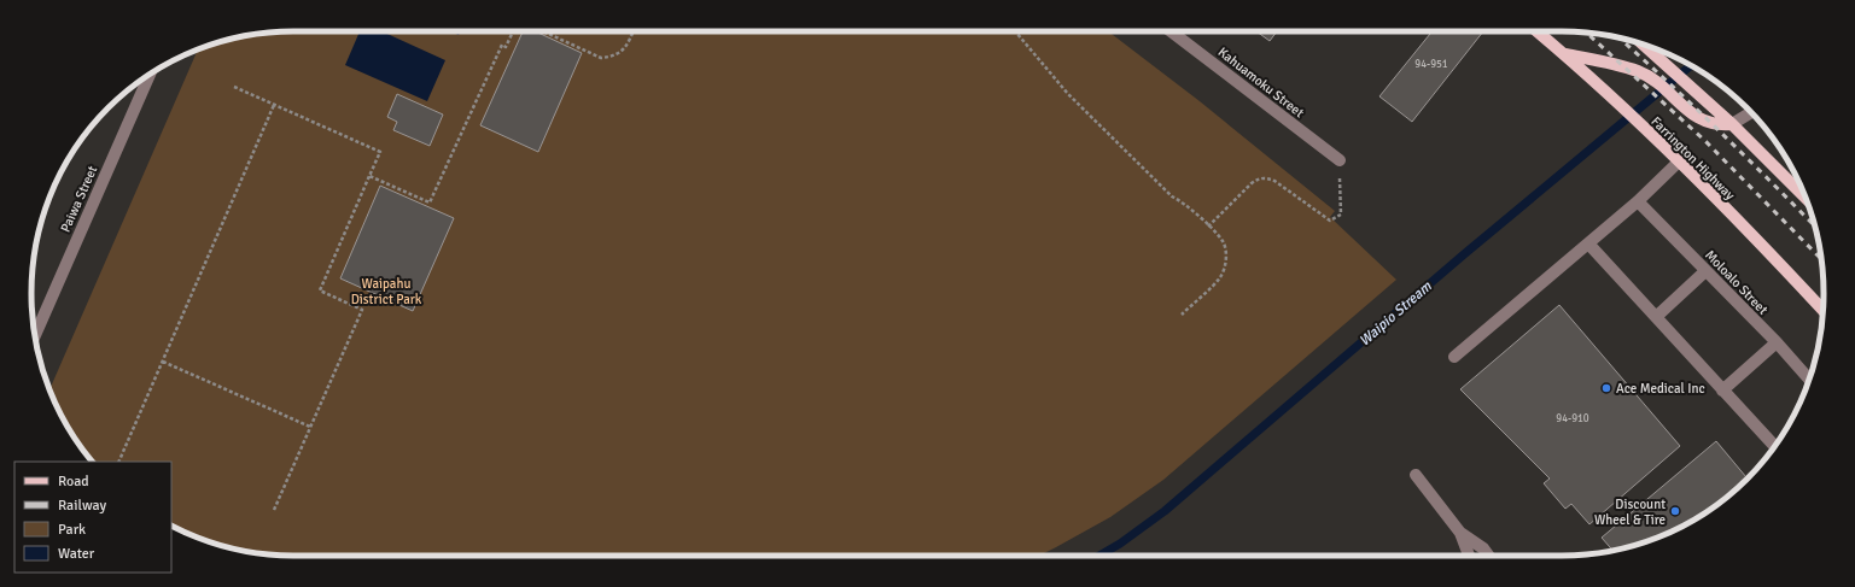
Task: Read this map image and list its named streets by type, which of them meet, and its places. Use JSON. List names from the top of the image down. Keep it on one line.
{"streets":{"main road":["Farrington Highway"],"street":["Kahuamoku Street","Paiwa Street","Moloalo Street"]},"water":["Waipio Stream"],"parks":["Waipahu District Park"],"places":["Ace Medical Inc","Discount Wheel & Tire"],"house_numbers":["94-951","94-910"],"legend":["Road","Railway","Park","Water"]}
